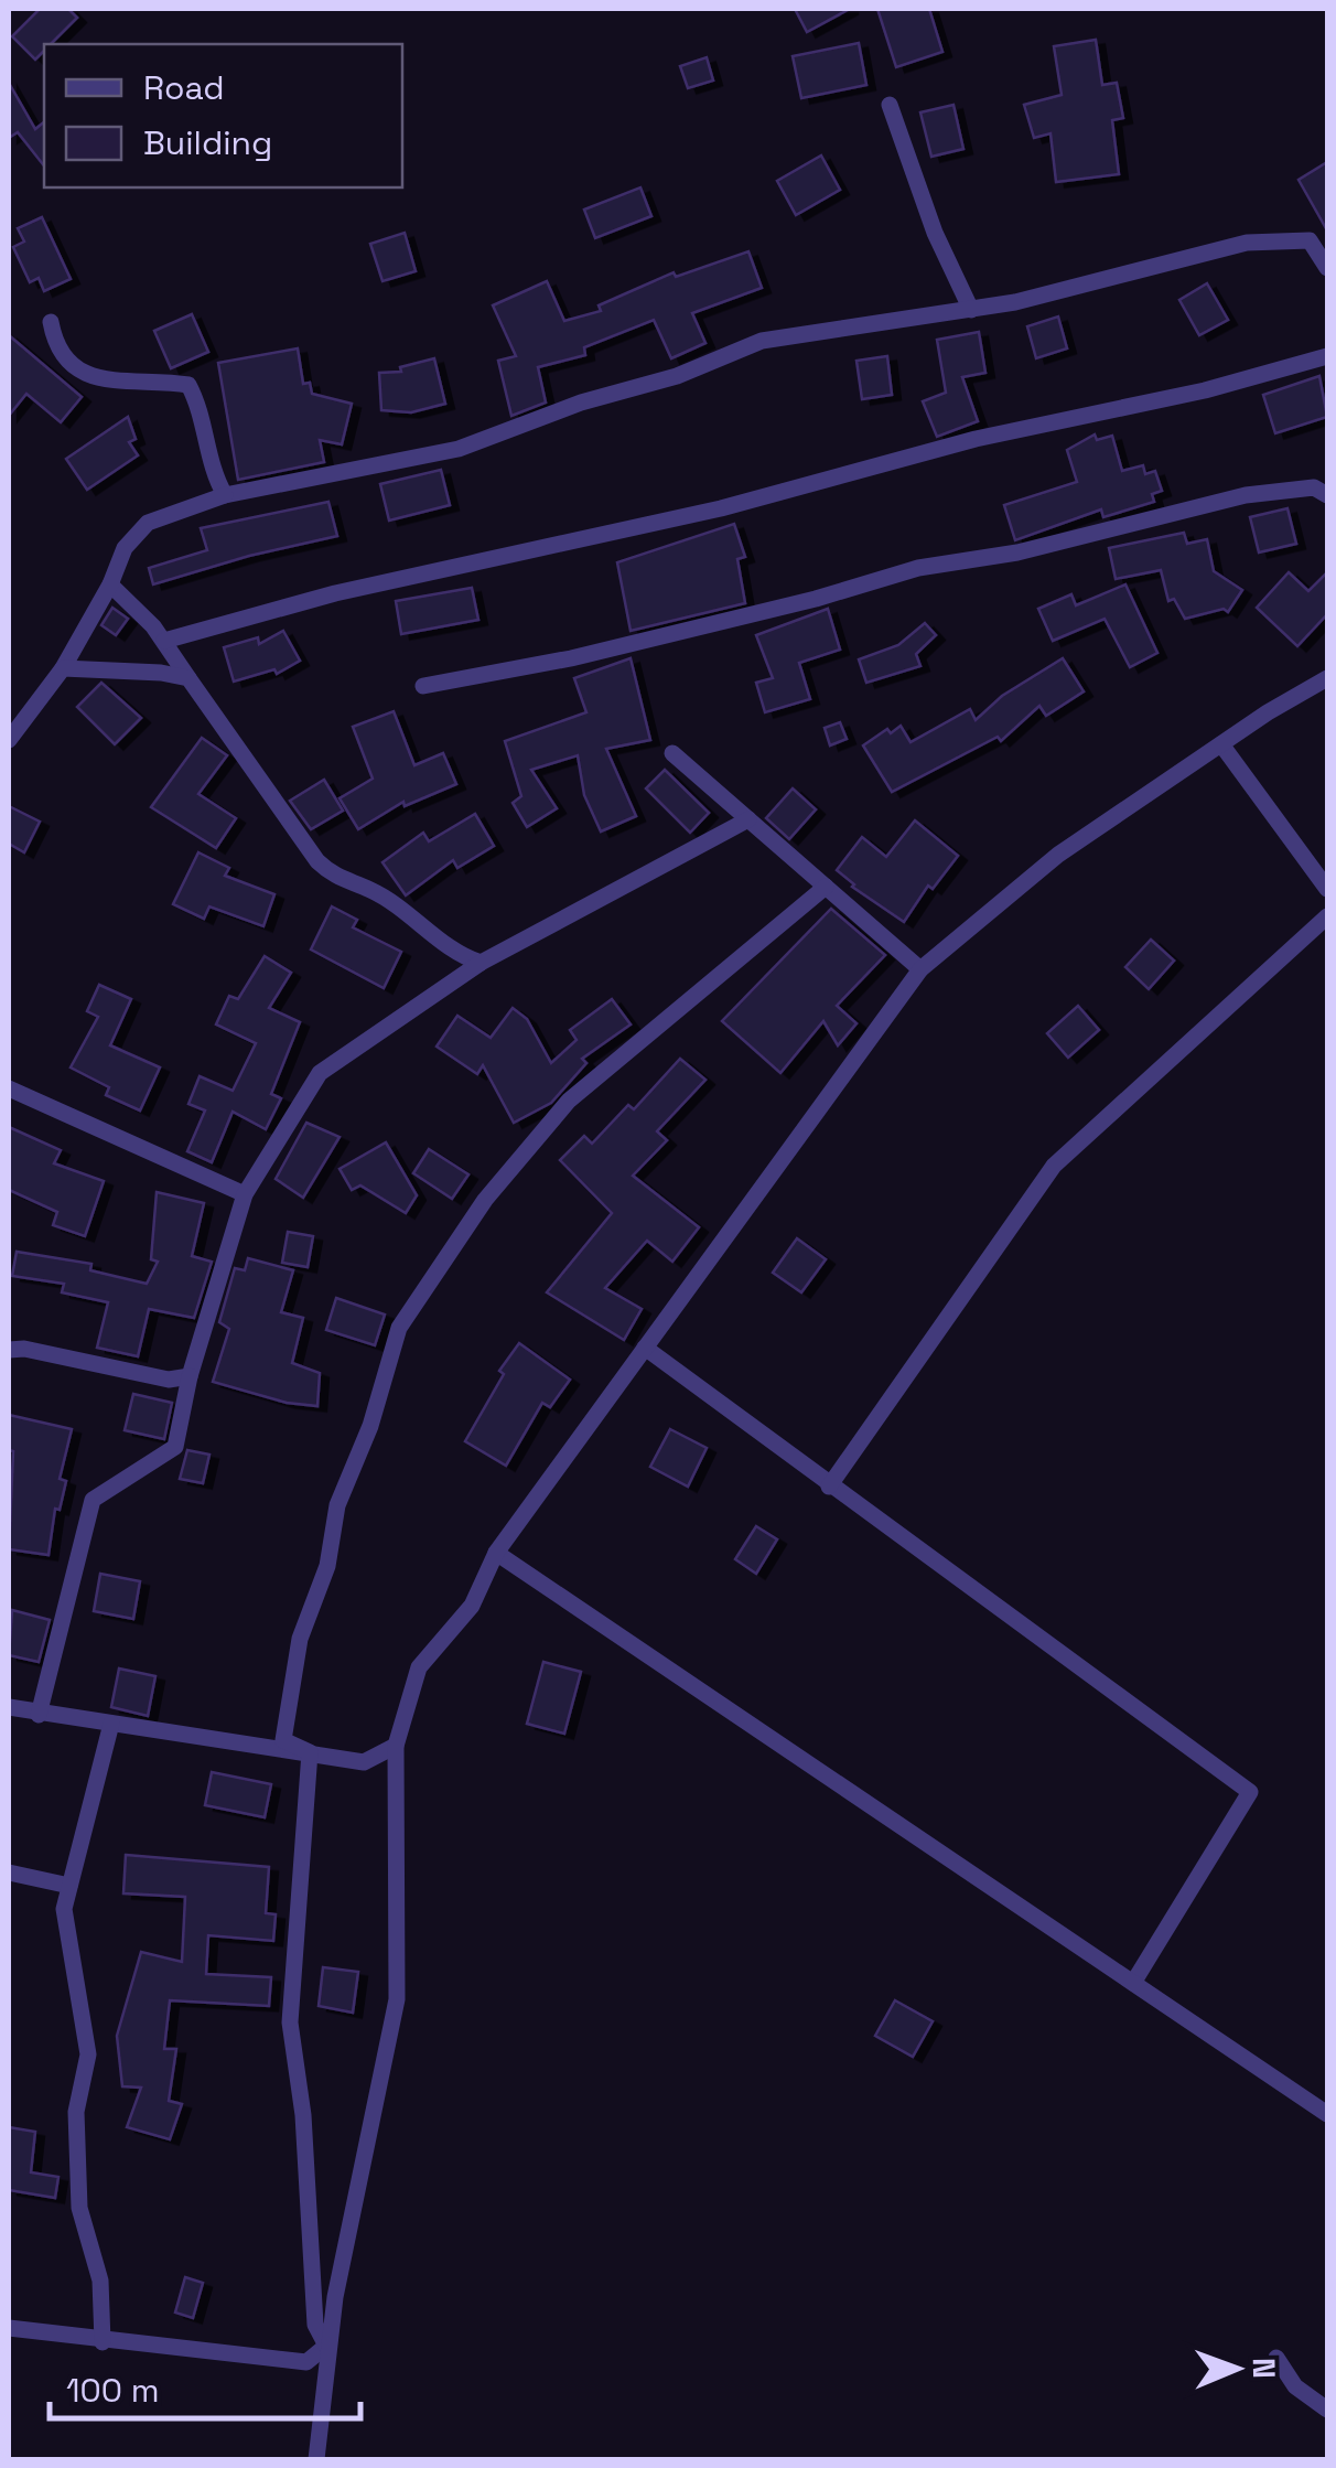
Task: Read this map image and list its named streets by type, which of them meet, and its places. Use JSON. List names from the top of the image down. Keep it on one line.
{"legend":["Road","Building"],"scale_bar":"100 m","north":"right"}
